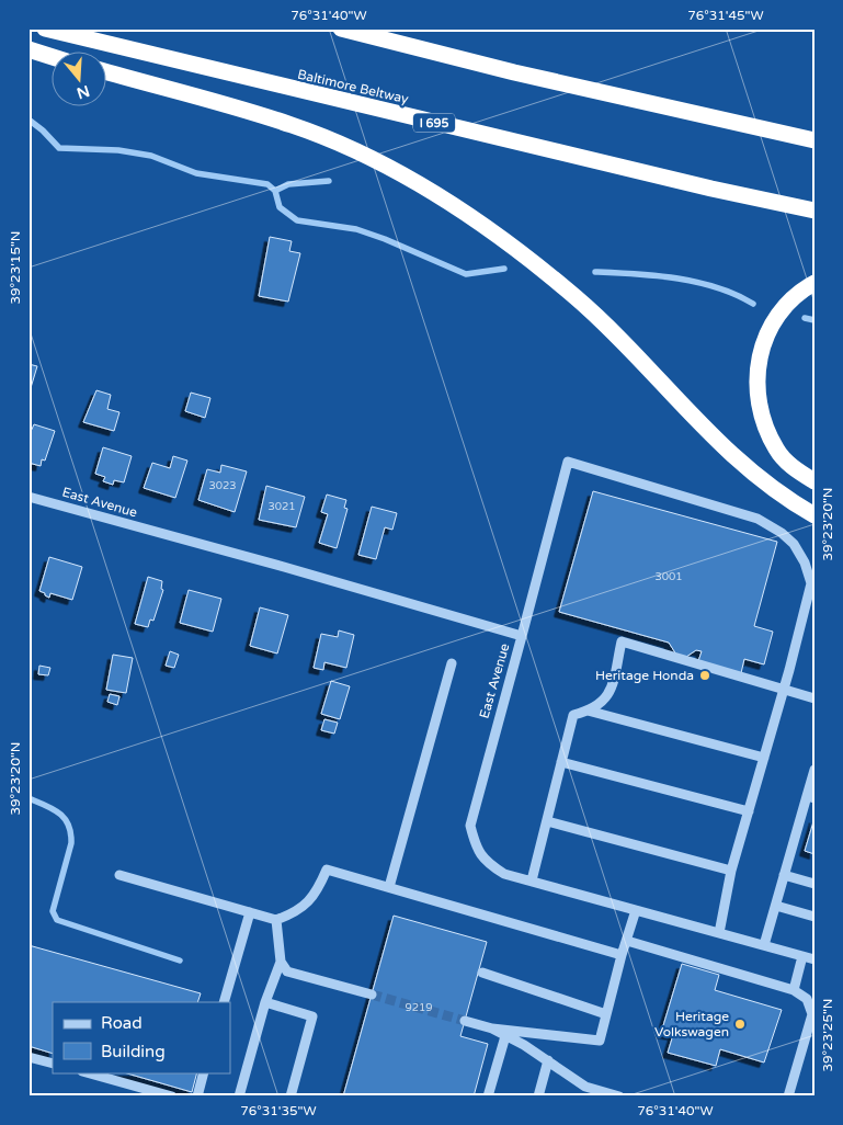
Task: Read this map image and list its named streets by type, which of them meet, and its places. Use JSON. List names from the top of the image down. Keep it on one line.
{"streets":{"highway":["Baltimore Beltway","I 695"],"street":["East Avenue"]},"places":["Heritage Honda","Heritage Volkswagen"],"house_numbers":["3023","3021","3001","9219"],"legend":["Road","Building"],"north":"bottom","coordinates":["76°31'40\"W","76°31'45\"W","39°23'15\"N","39°23'20\"N","39°23'25\"N","76°31'35\"W"]}
